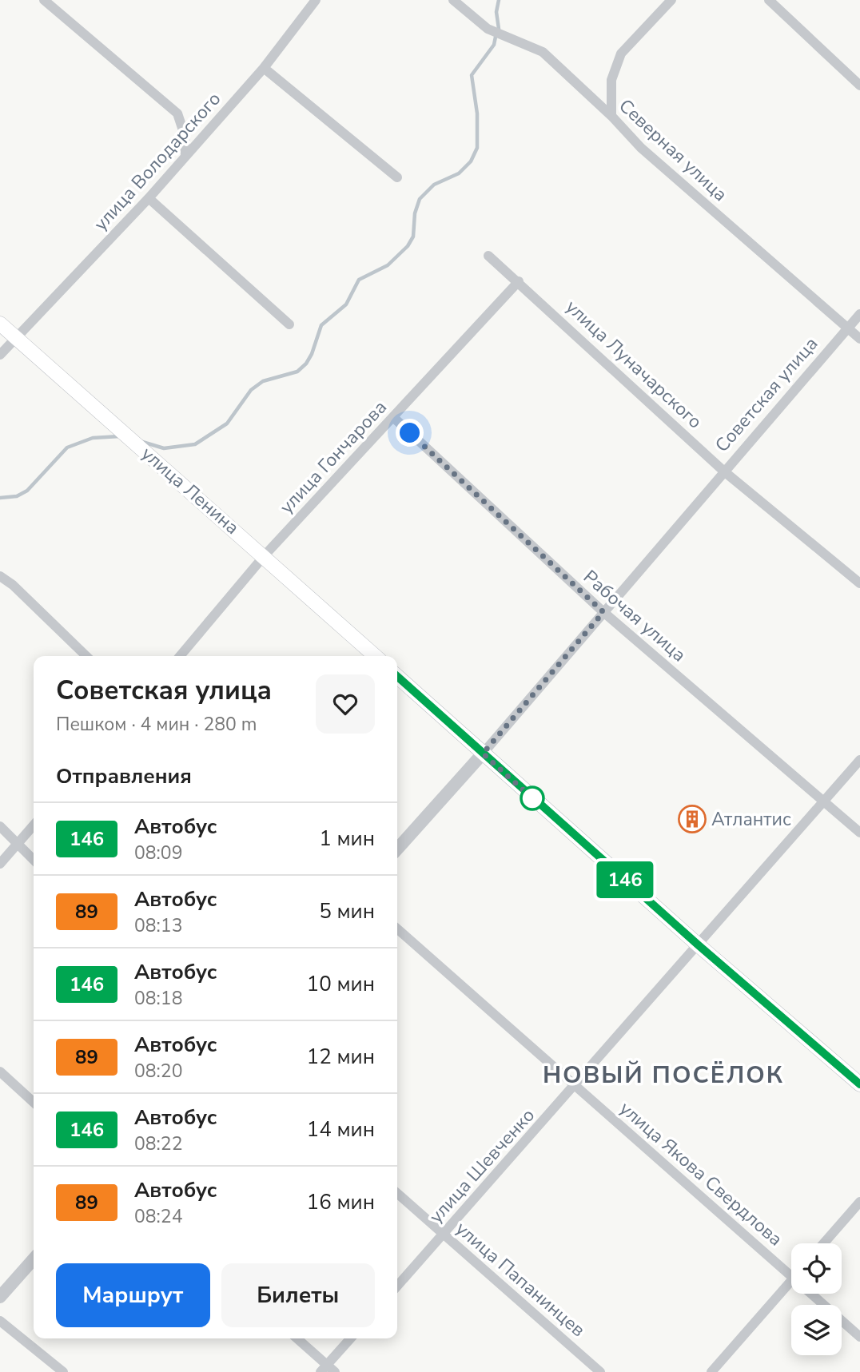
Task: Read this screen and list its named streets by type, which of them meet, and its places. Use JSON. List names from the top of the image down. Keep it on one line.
{"streets":{"main road":["улица Ленина"],"street":["Северная улица","улица Володарского","улица Луначарского","Советская улица","улица Гончарова","Рабочая улица","улица Шевченко","улица Якова Свердлова","улица Папанинцев"]},"crossings":[["Северная улица","Советская улица"],["улица Володарского","улица Ленина"],["улица Луначарского","Советская улица"],["улица Луначарского","улица Гончарова"],["Советская улица","Рабочая улица"],["улица Гончарова","улица Ленина"],["улица Гончарова","Рабочая улица"],["Рабочая улица","улица Шевченко"],["улица Шевченко","улица Якова Свердлова"],["улица Шевченко","улица Папанинцев"]],"districts":["НОВЫЙ ПОСЁЛОК"],"places":{"building":["Атлантис"]},"lines":["bus line 146"],"page":{"on_map":"146","heading":[["Советская улица","Пешком · 4 мин · 280 m"],"Отправления"],"list":[{"mark":"146","name":"Автобус","note":"08:09","value":"1 мин"},{"mark":"89","name":"Автобус","note":"08:13","value":"5 мин"},{"mark":"146","name":"Автобус","note":"08:18","value":"10 мин"},{"mark":"89","name":"Автобус","note":"08:20","value":"12 мин"},{"mark":"146","name":"Автобус","note":"08:22","value":"14 мин"},{"mark":"89","name":"Автобус","note":"08:24","value":"16 мин"}],"buttons":["Маршрут","Билеты"]}}
